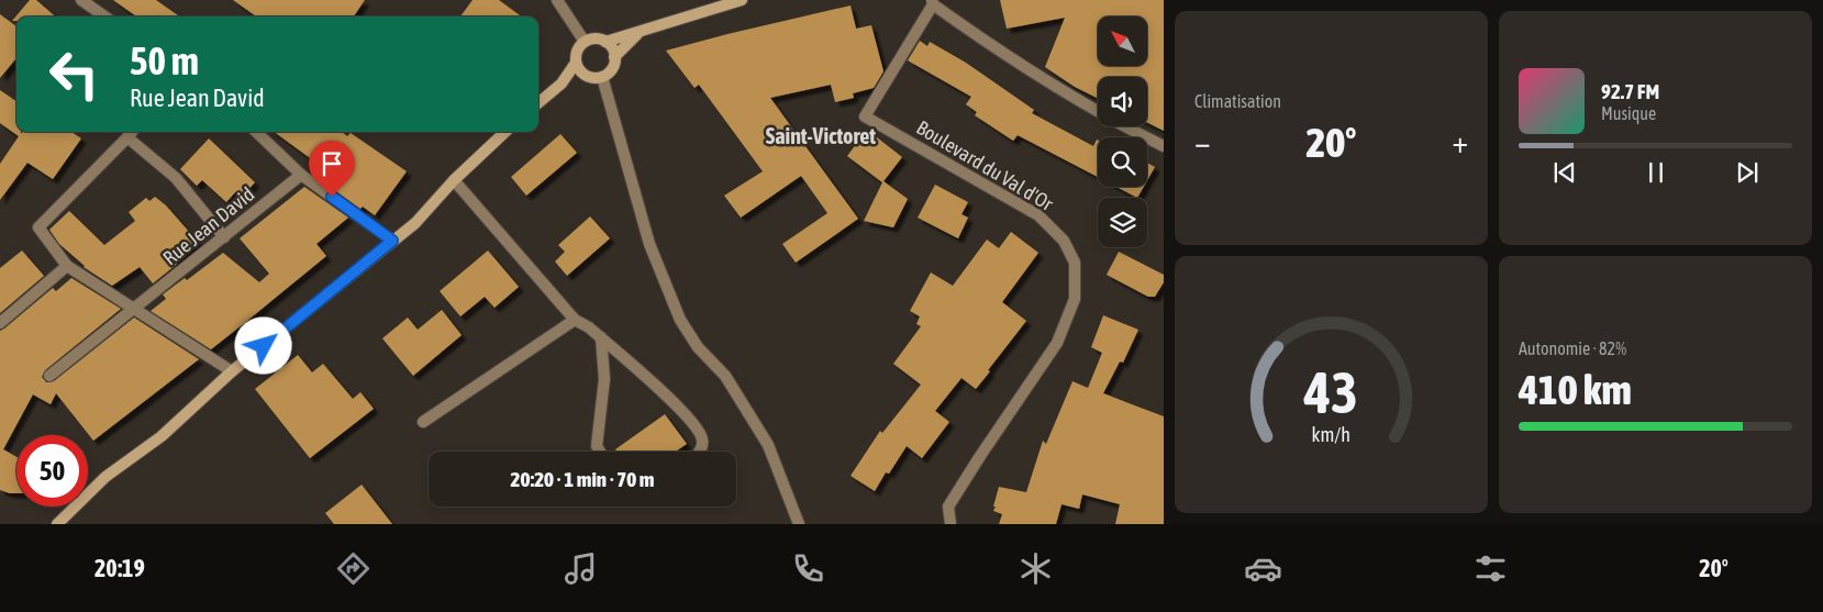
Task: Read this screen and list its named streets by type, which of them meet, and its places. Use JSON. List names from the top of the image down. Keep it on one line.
{"streets":{"street":["Boulevard du Val d'Or","Rue Jean David"]},"districts":["Saint-Victoret"],"north":"top left","page":{"tile":["Climatisation",["Autonomie · 82%","410 km"]],"turn":["50 m","Rue Jean David"],"song":["92.7 FM","Musique"],"heat":["−","20°","+"],"limit":"50","trip":"20:20 · 1 min · 70 m","tabs":["20:19","20°"],"gauge":["43","km/h"]}}
